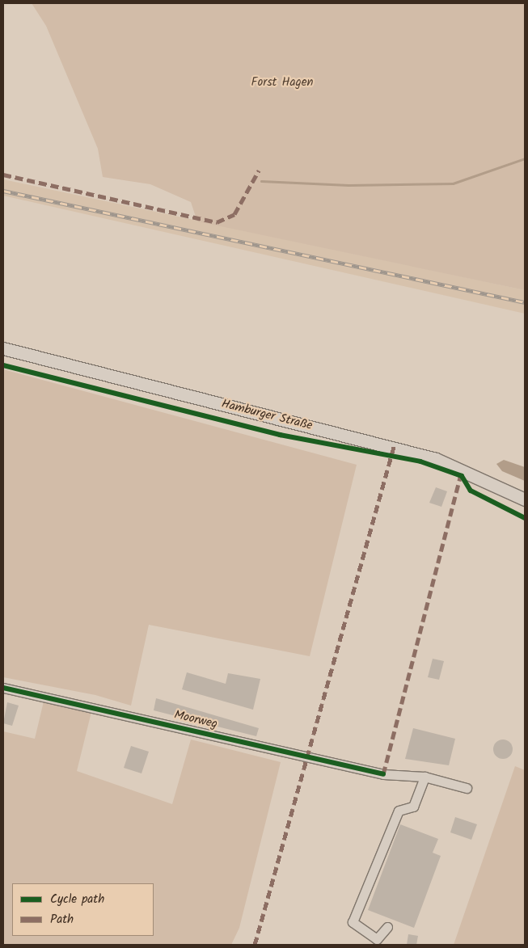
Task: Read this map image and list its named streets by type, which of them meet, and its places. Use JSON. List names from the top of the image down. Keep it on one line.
{"streets":{"main road":["Hamburger Straße"],"street":["Moorweg"]},"parks":["Forst Hagen"],"legend":["Cycle path","Path"]}
